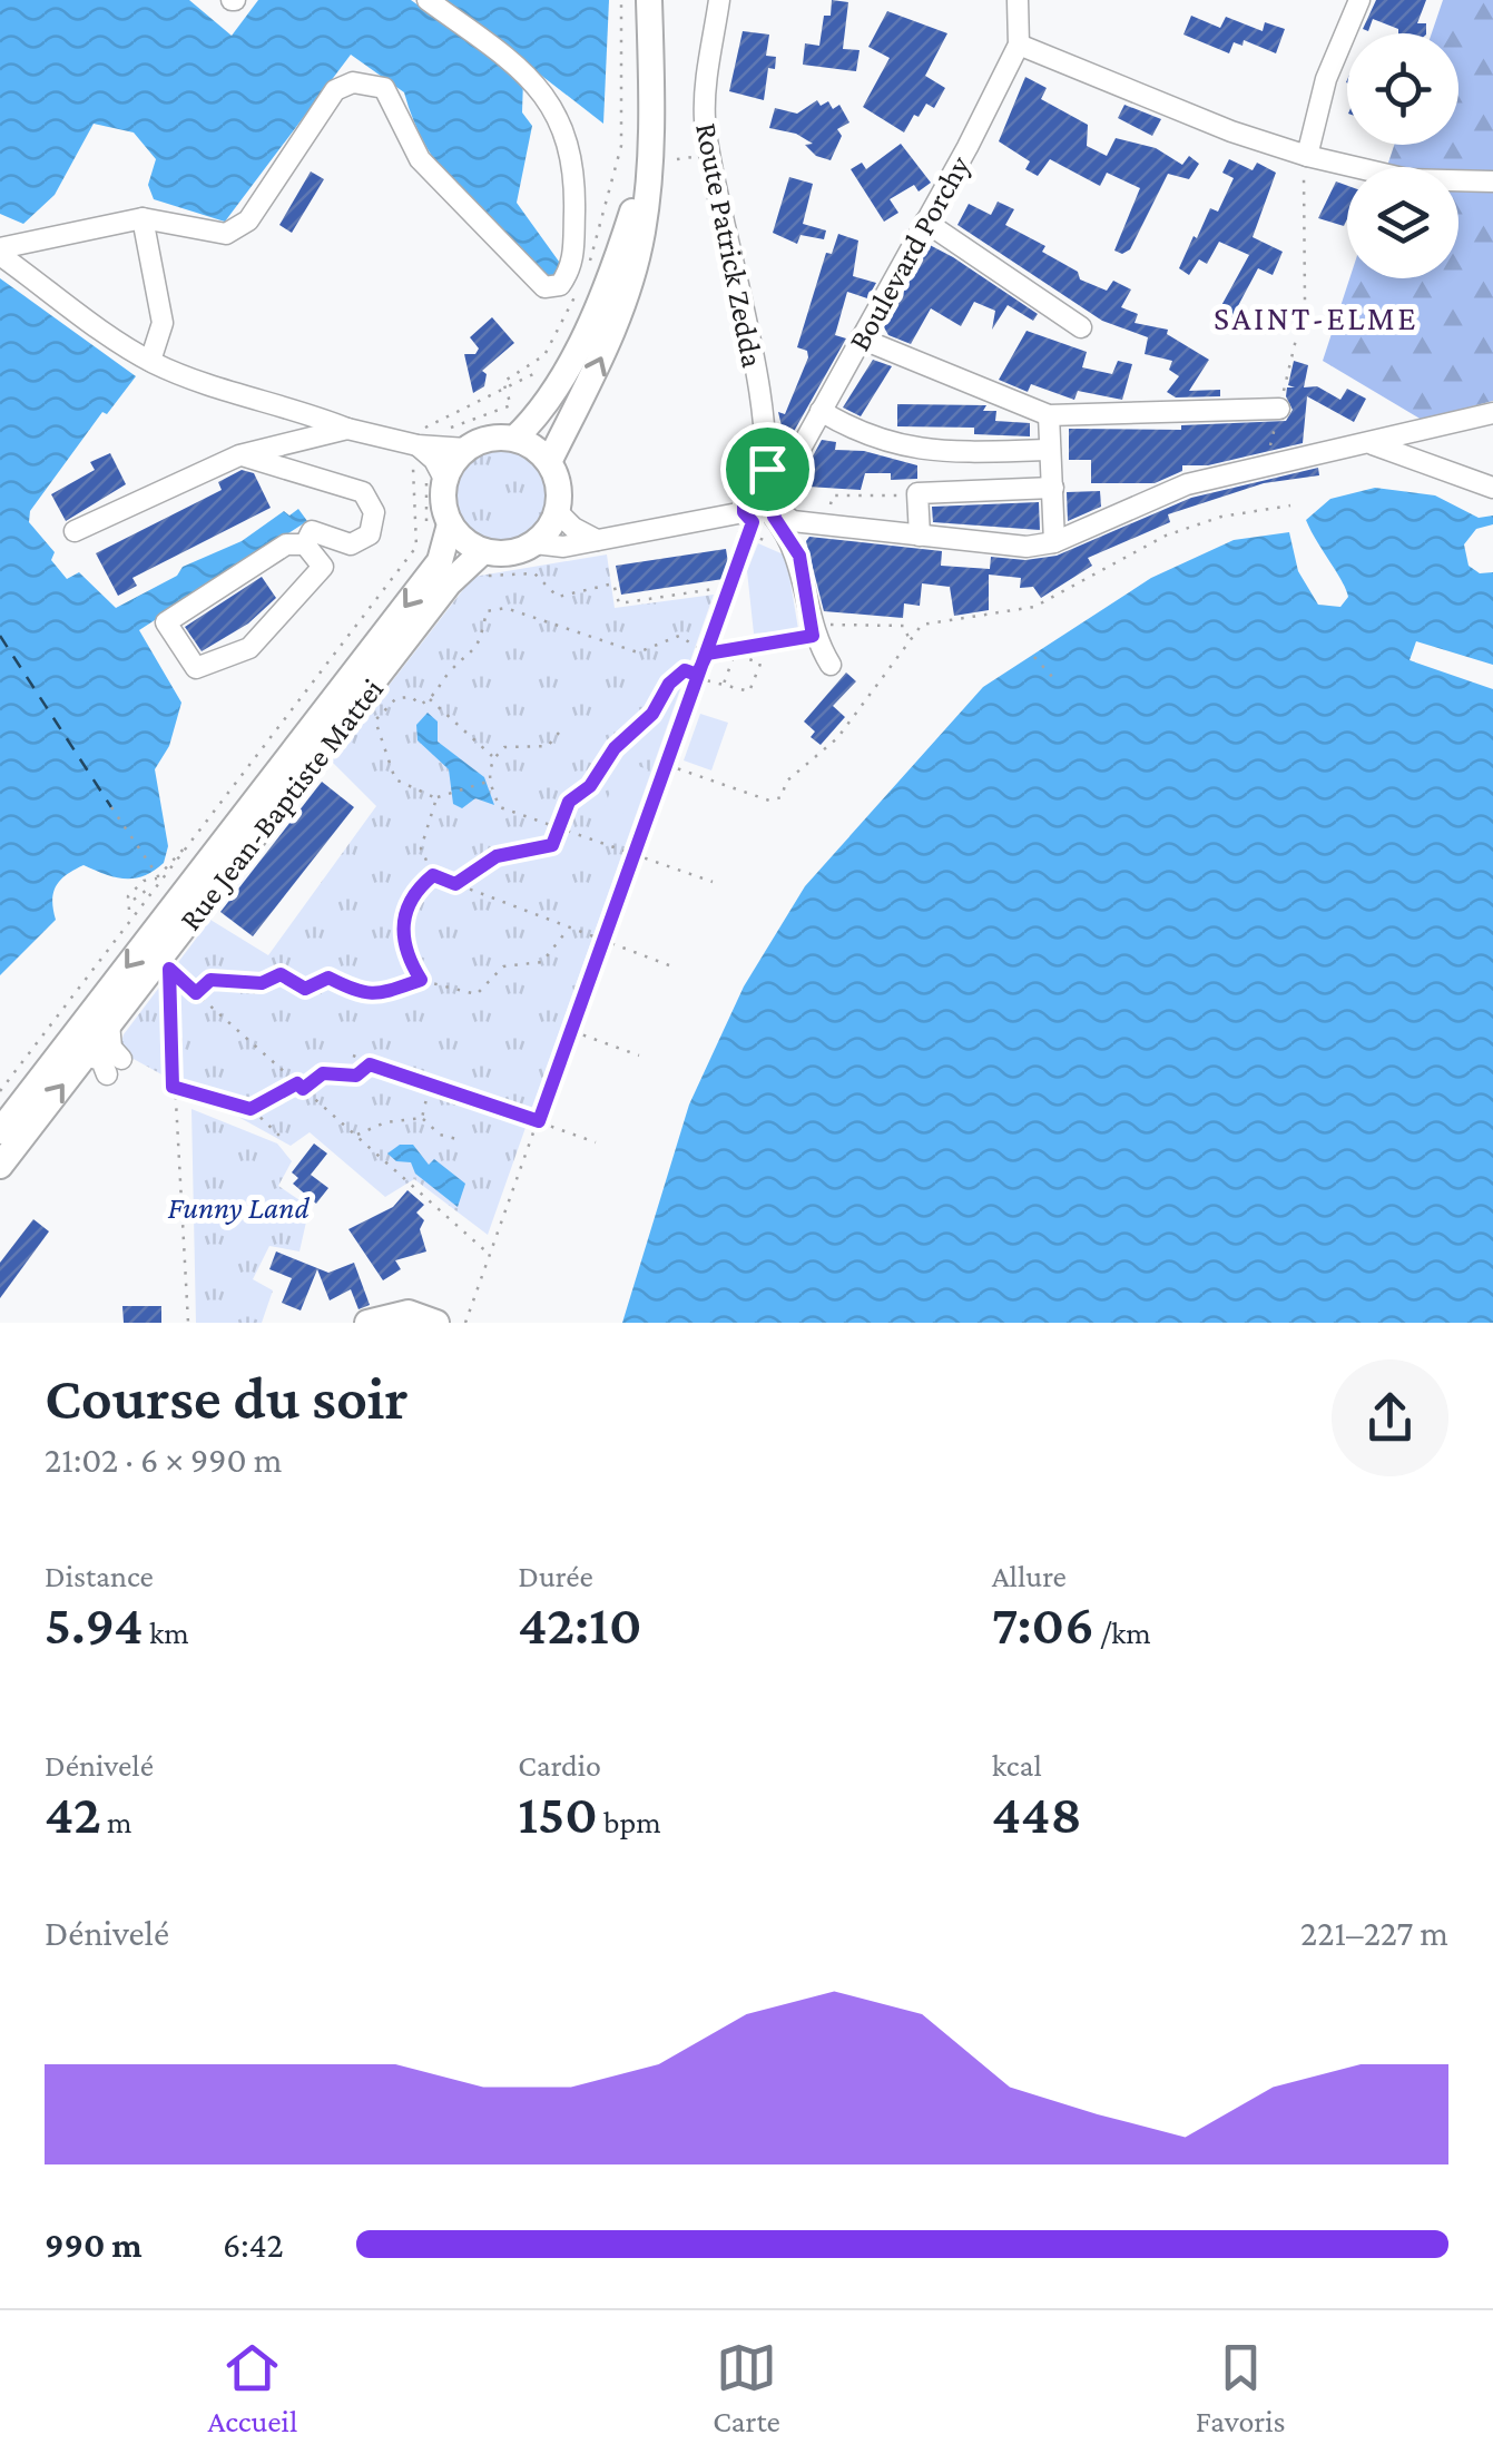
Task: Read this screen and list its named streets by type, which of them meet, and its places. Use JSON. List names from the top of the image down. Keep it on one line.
{"streets":{"main road":["Rue Jean-Baptiste Mattei"],"street":["Route Patrick Zedda","Boulevard Porchy"]},"districts":["SAINT-ELME"],"parks":["Funny Land"],"page":{"heading":["Course du soir","21:02 · 6 × 990 m"],"stats":[["Distance","5.94 km"],["Durée","42:10"],["Allure","7:06 /km"],["Dénivelé","42 m"],["Cardio","150 bpm"],["kcal","448"]],"chart":["Dénivelé","221–227 m"],"list":[{"name":"990 m","note":"6:42"}],"tabs":["Accueil","Carte","Favoris"]}}
